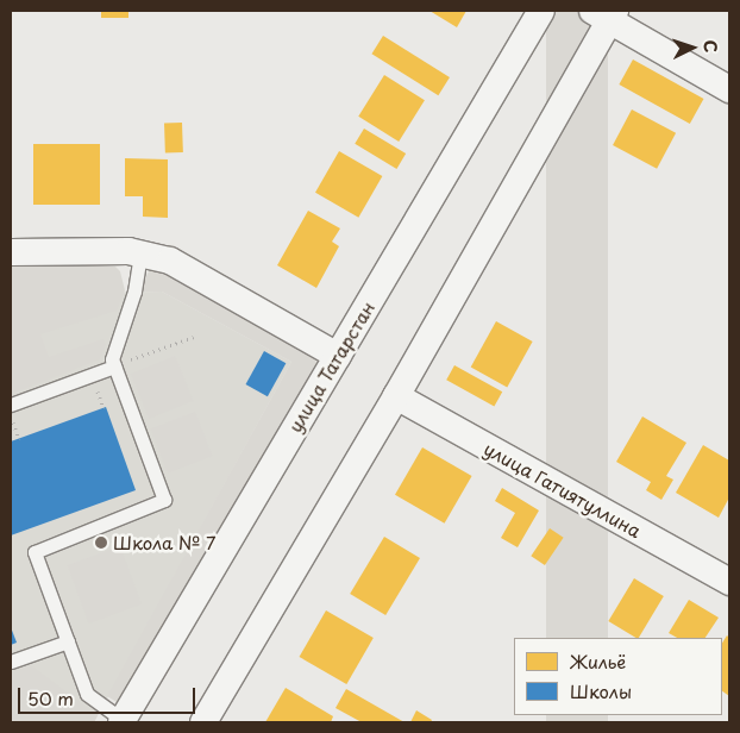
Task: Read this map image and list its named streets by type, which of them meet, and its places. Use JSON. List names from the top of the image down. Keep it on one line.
{"streets":{"street":["улица Татарстан","улица Гатиятуллина"]},"places":["Школа № 7"],"legend":["Жильё","Школы"],"scale_bar":"50 m","north":"right"}
